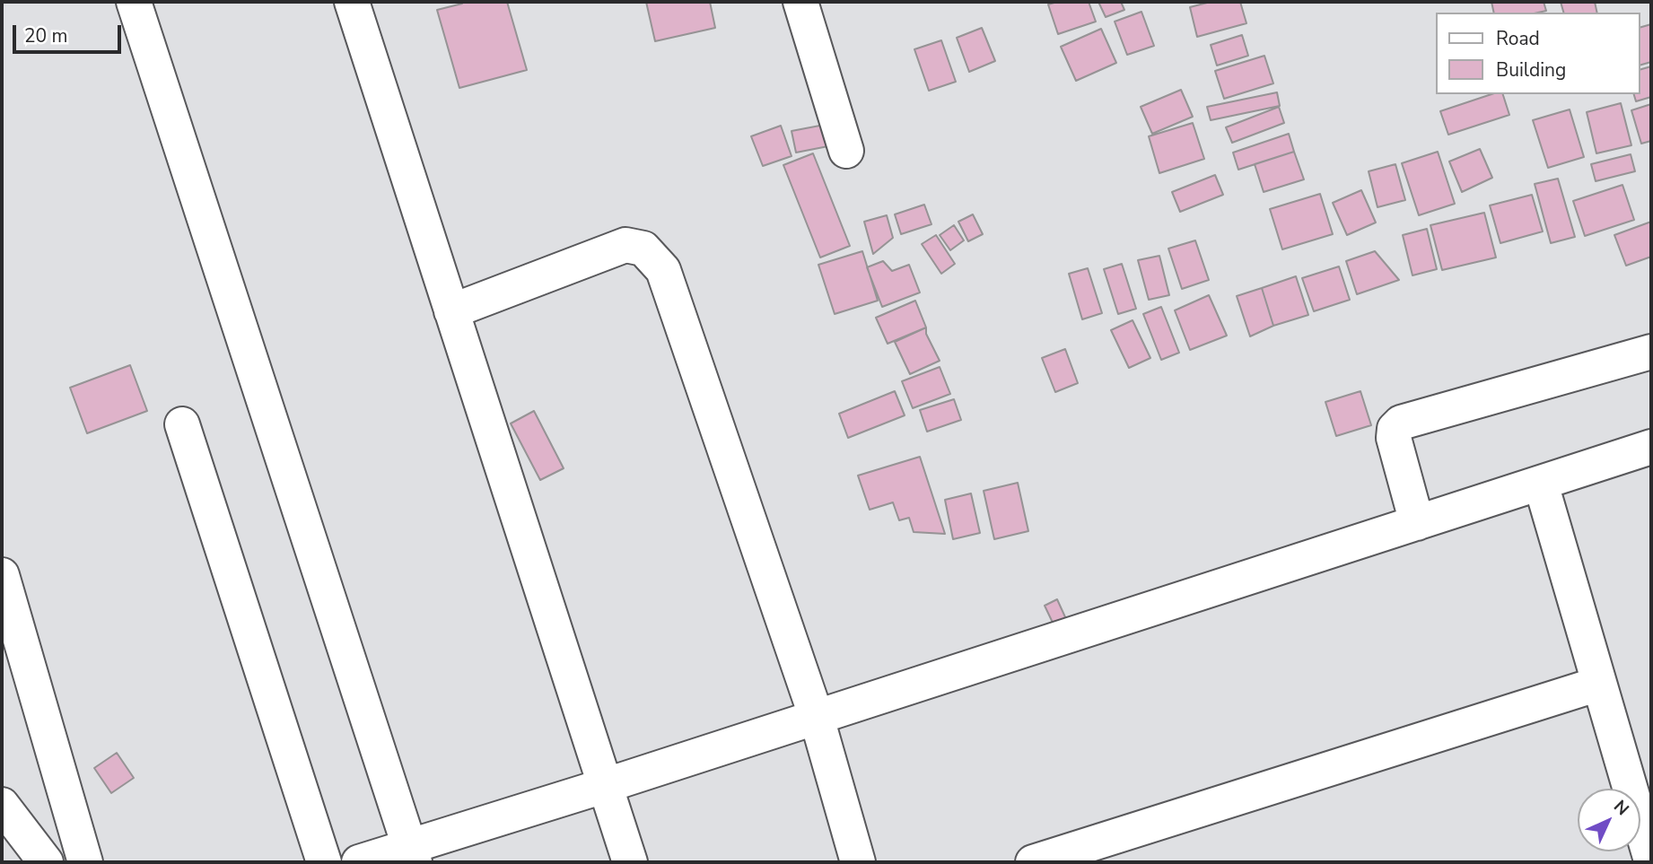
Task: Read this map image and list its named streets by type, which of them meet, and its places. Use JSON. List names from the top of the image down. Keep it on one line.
{"legend":["Road","Building"],"scale_bar":"20 m","north":"top right"}
